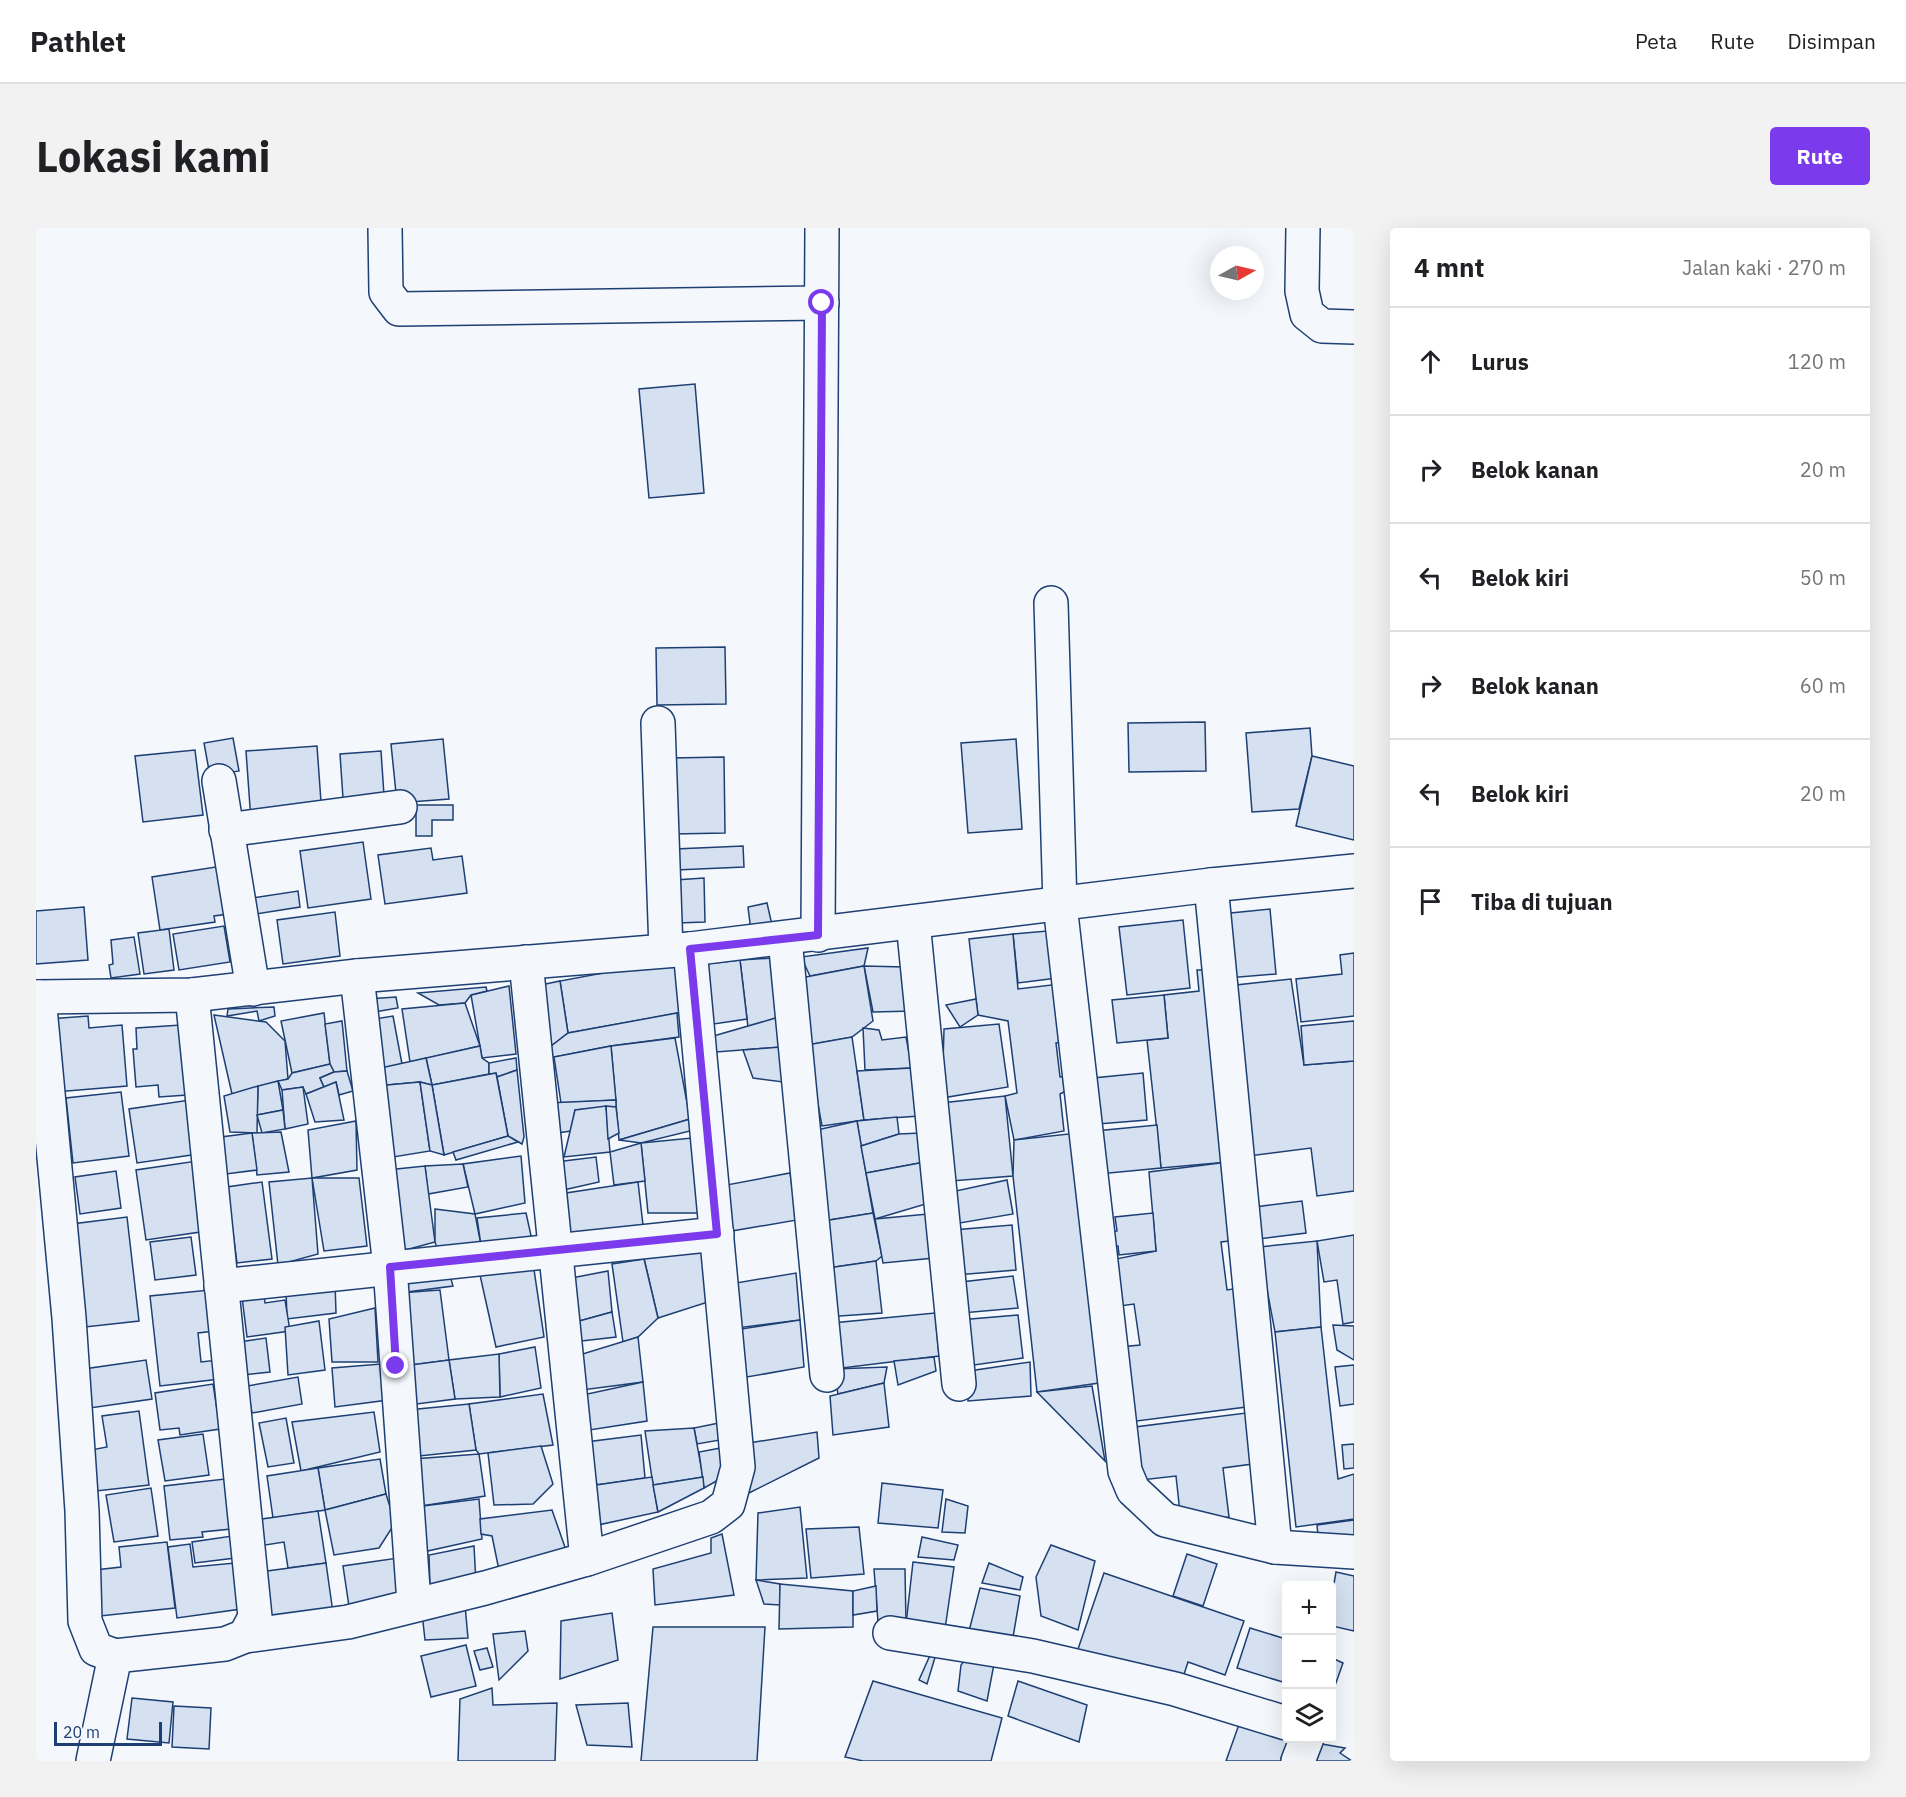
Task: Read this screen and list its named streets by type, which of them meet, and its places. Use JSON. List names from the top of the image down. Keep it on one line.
{"scale_bar":"20 m","north":"right","page":{"header":"Pathlet","nav":["Peta","Rute","Disimpan"],"buttons":"Rute","title":"Lokasi kami","heading":["4 mnt","Jalan kaki · 270 m"],"list":[["Lurus","120 m"],["Belok kanan","20 m"],["Belok kiri","50 m"],["Belok kanan","60 m"],["Belok kiri","20 m"],"Tiba di tujuan"],"map_buttons":["+","−"],"scale":"20 m"}}
